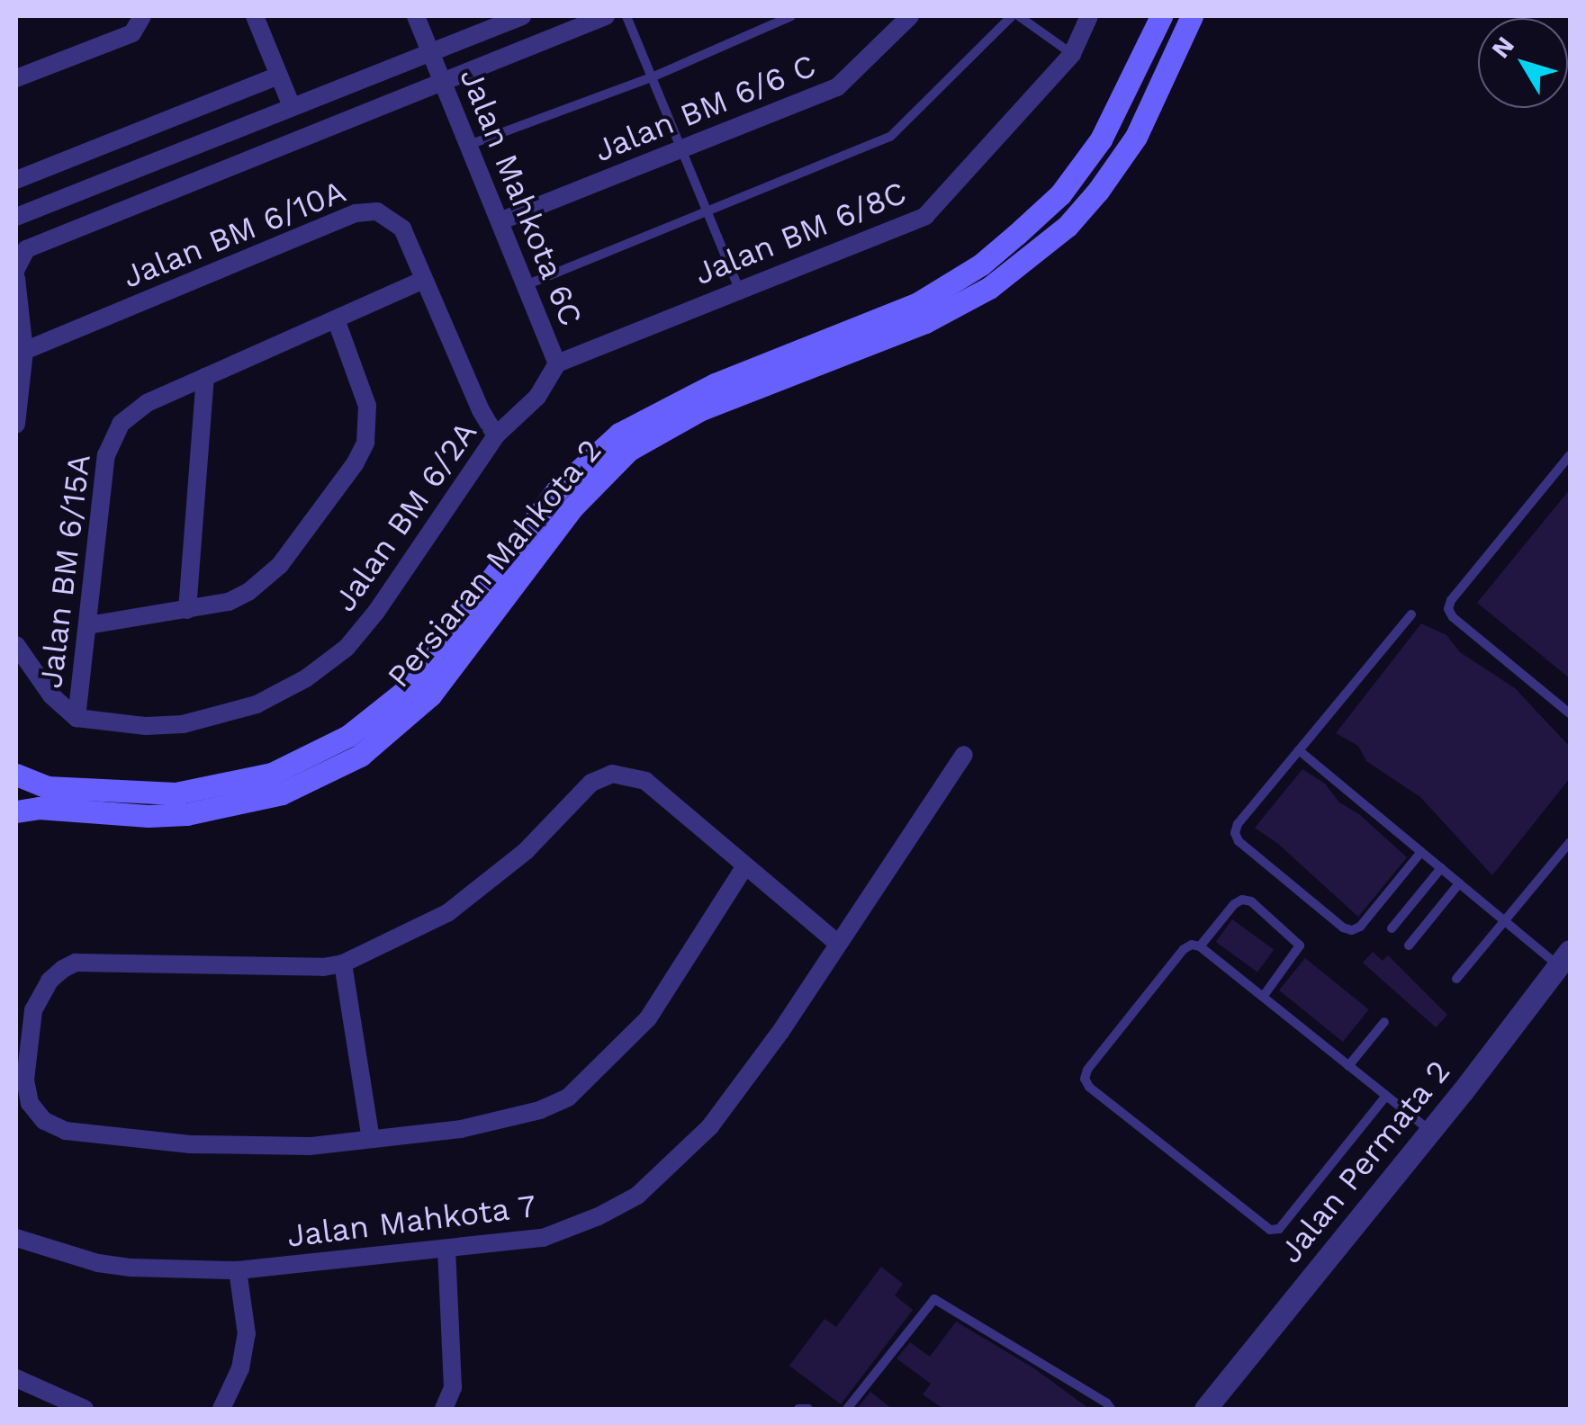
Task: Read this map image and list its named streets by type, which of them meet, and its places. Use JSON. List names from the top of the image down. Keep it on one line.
{"streets":{"main road":["Persiaran Mahkota 2"],"street":["Jalan BM 6/6 C","Jalan Mahkota 6C","Jalan BM 6/8C","Jalan BM 6/10A","Jalan BM 6/2A","Jalan BM 6/15A","Jalan Permata 2","Jalan Mahkota 7"]},"crossings":[["Jalan BM 6/6 C","Jalan Mahkota 6C"],["Jalan Mahkota 6C","Jalan BM 6/8C"],["Jalan Mahkota 6C","Jalan BM 6/2A"],["Jalan BM 6/8C","Jalan BM 6/2A"],["Jalan BM 6/10A","Jalan BM 6/2A"],["Jalan BM 6/10A","Jalan BM 6/15A"],["Jalan BM 6/2A","Jalan BM 6/15A"]],"north":"top left"}
